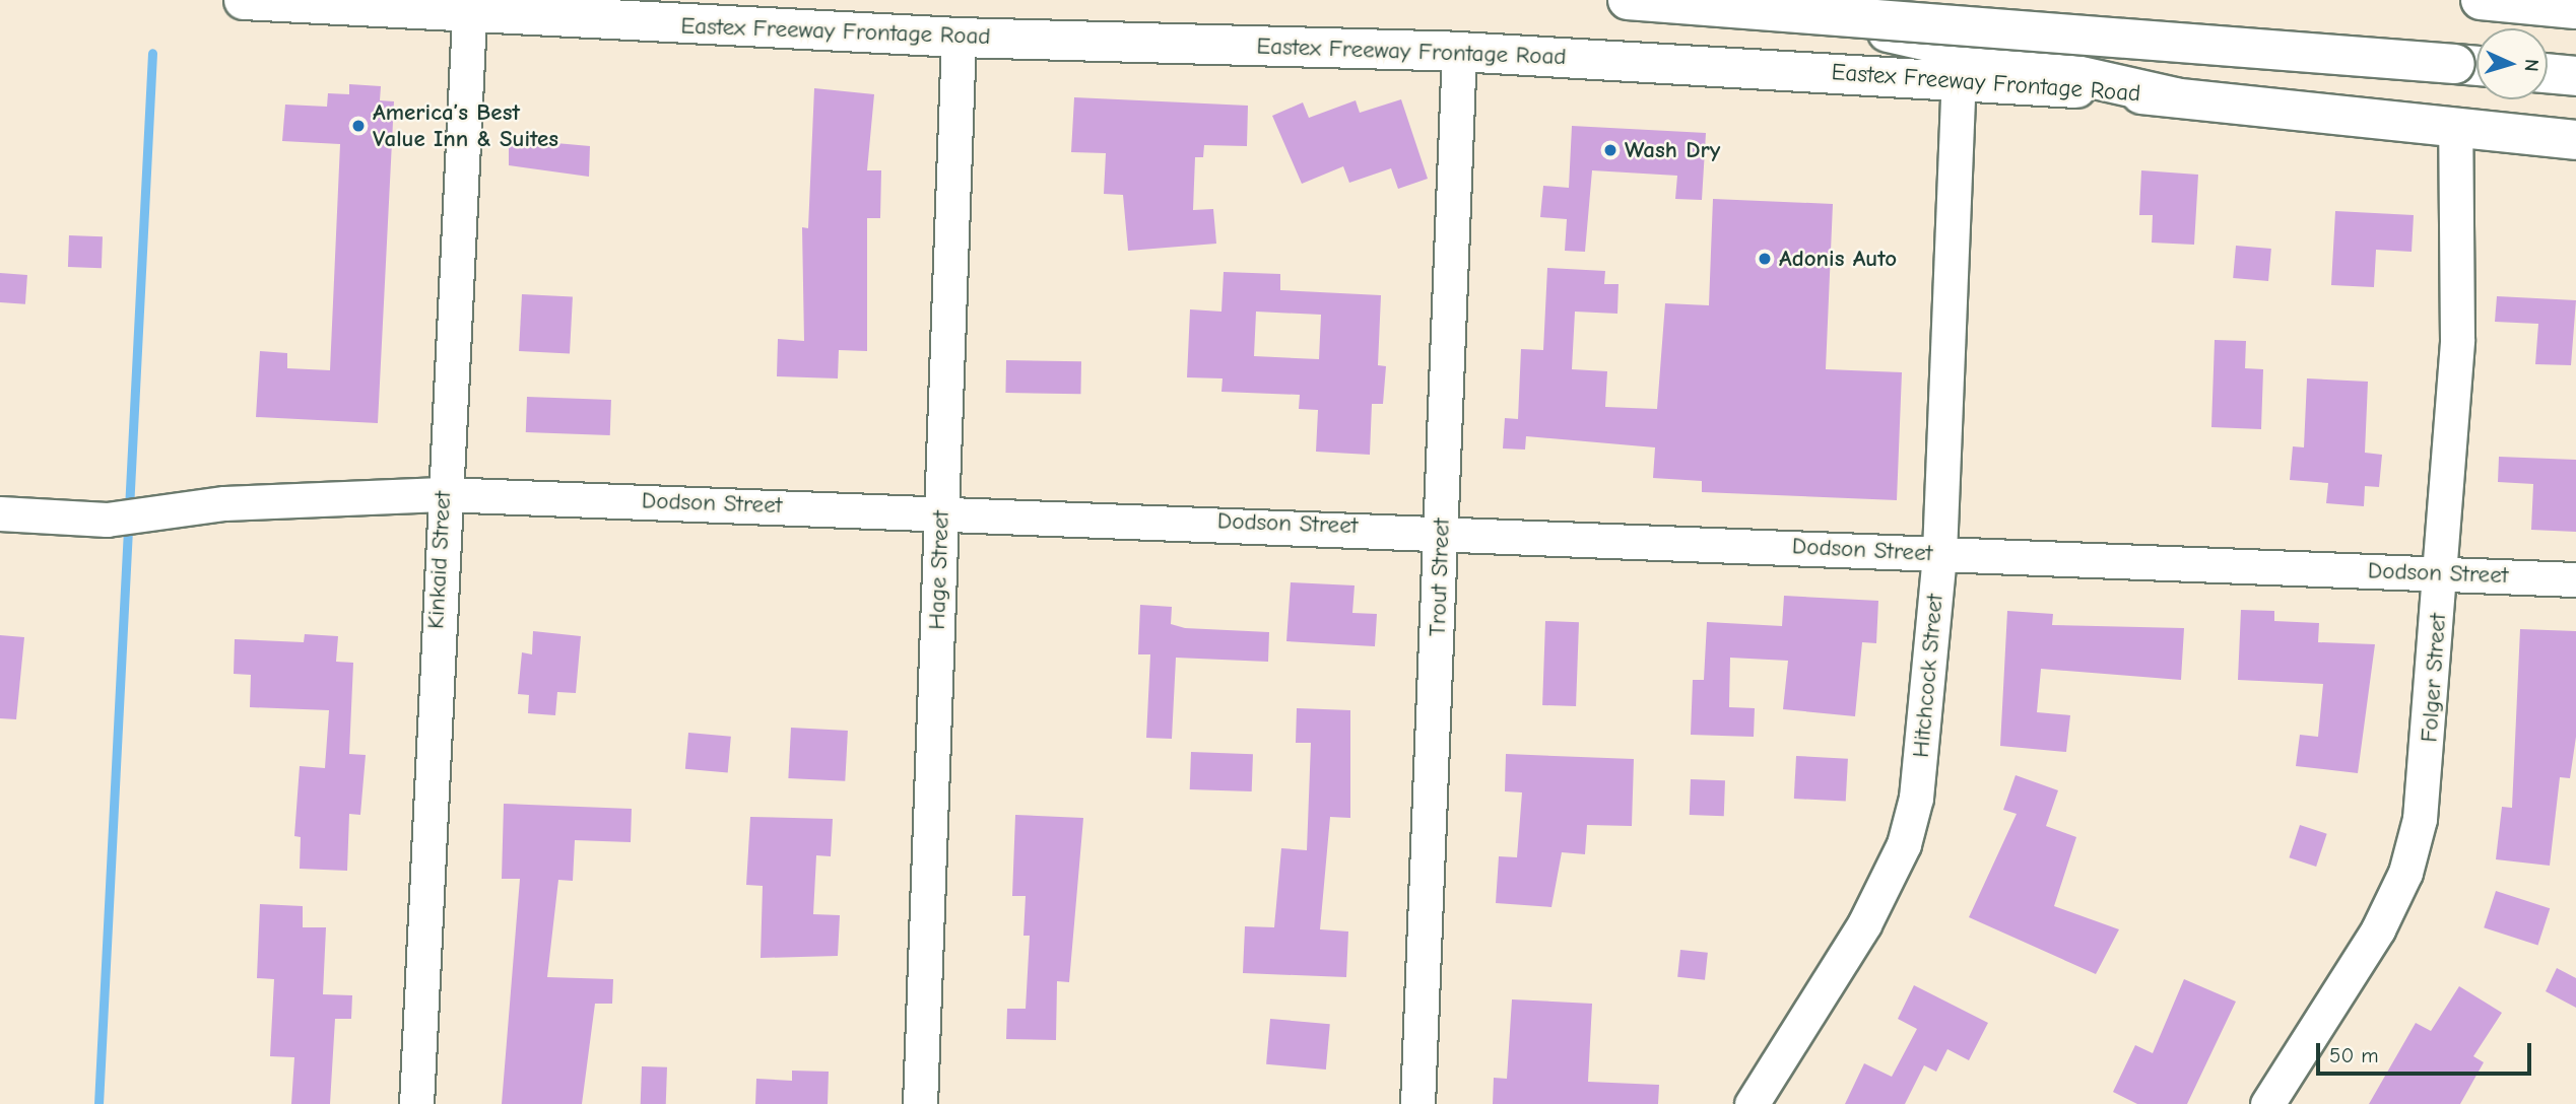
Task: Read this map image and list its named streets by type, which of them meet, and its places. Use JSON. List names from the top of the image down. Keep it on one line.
{"streets":{"main road":["Eastex Freeway Frontage Road"],"street":["Dodson Street","Kinkaid Street","Hage Street","Trout Street","Hitchcock Street","Folger Street"]},"crossings":[["Eastex Freeway Frontage Road","Kinkaid Street"],["Eastex Freeway Frontage Road","Hage Street"],["Eastex Freeway Frontage Road","Trout Street"],["Eastex Freeway Frontage Road","Hitchcock Street"],["Eastex Freeway Frontage Road","Folger Street"],["Dodson Street","Kinkaid Street"],["Dodson Street","Hage Street"],["Dodson Street","Trout Street"],["Dodson Street","Hitchcock Street"],["Dodson Street","Folger Street"]],"places":["America’s Best Value Inn & Suites","Wash Dry","Adonis Auto"],"scale_bar":"50 m","north":"right"}
